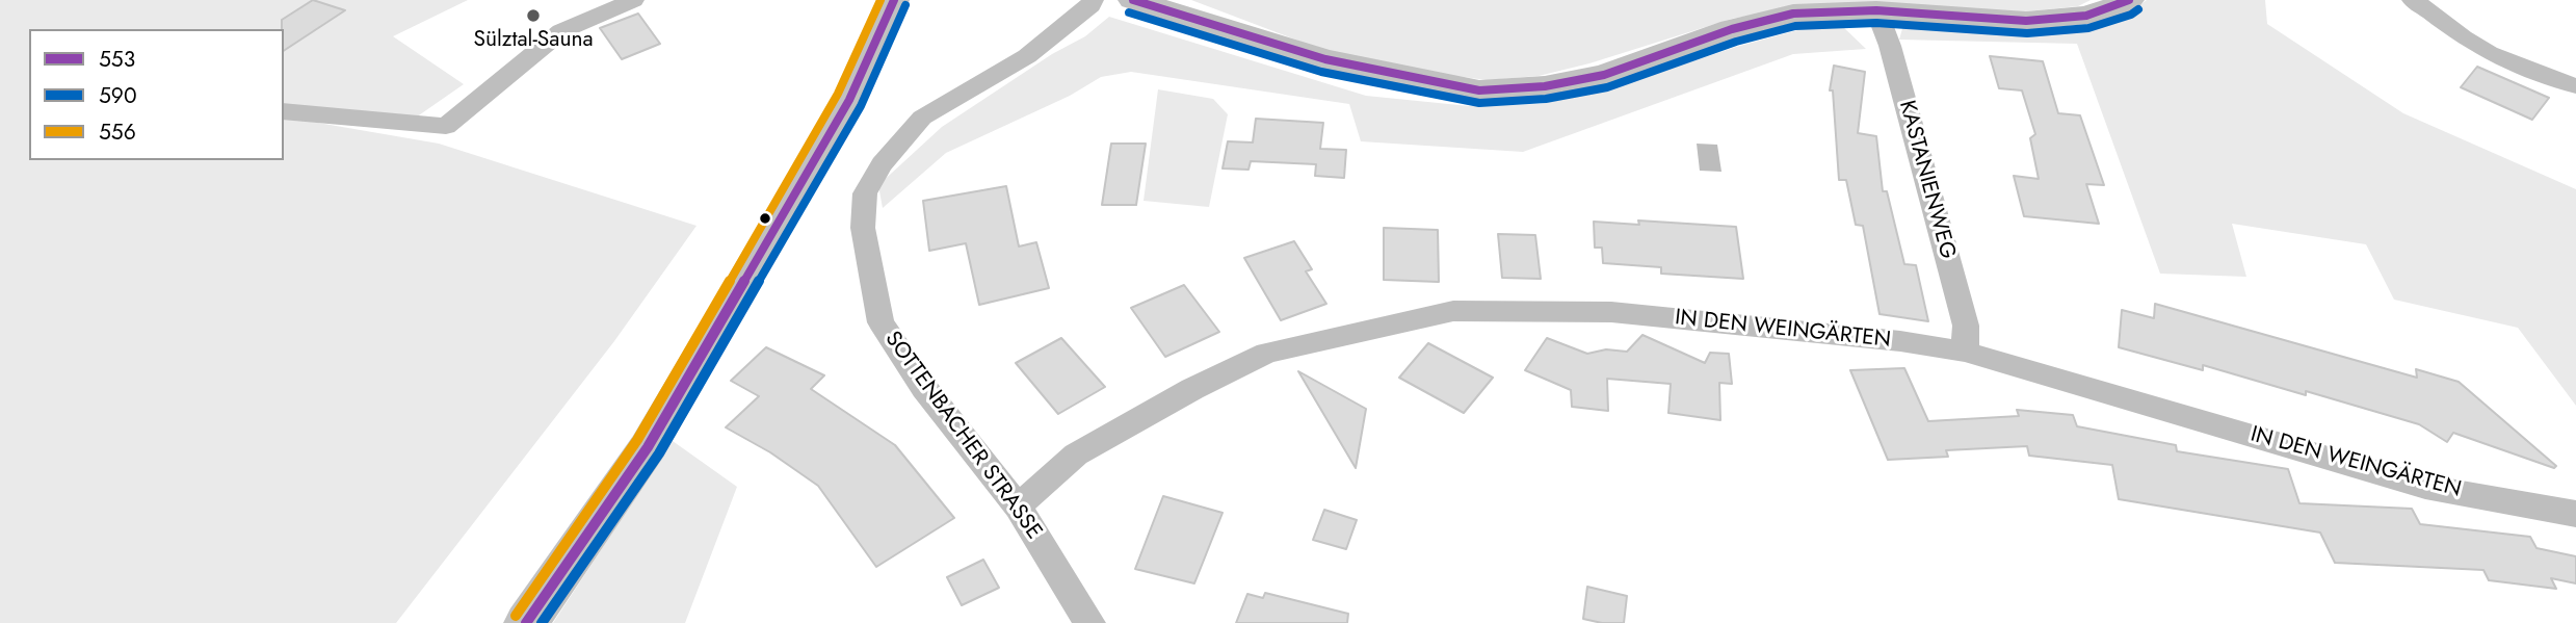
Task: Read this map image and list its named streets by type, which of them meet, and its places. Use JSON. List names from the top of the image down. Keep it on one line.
{"streets":{"street":["KASTANIENWEG","IN DEN WEINGÄRTEN","SOTTENBACHER STRASSE"]},"crossings":[["KASTANIENWEG","IN DEN WEINGÄRTEN"],["IN DEN WEINGÄRTEN","SOTTENBACHER STRASSE"]],"places":["Sülztal-Sauna"],"lines":["transit line 553","transit line 556","transit line 590"],"legend":["553","590","556"]}
